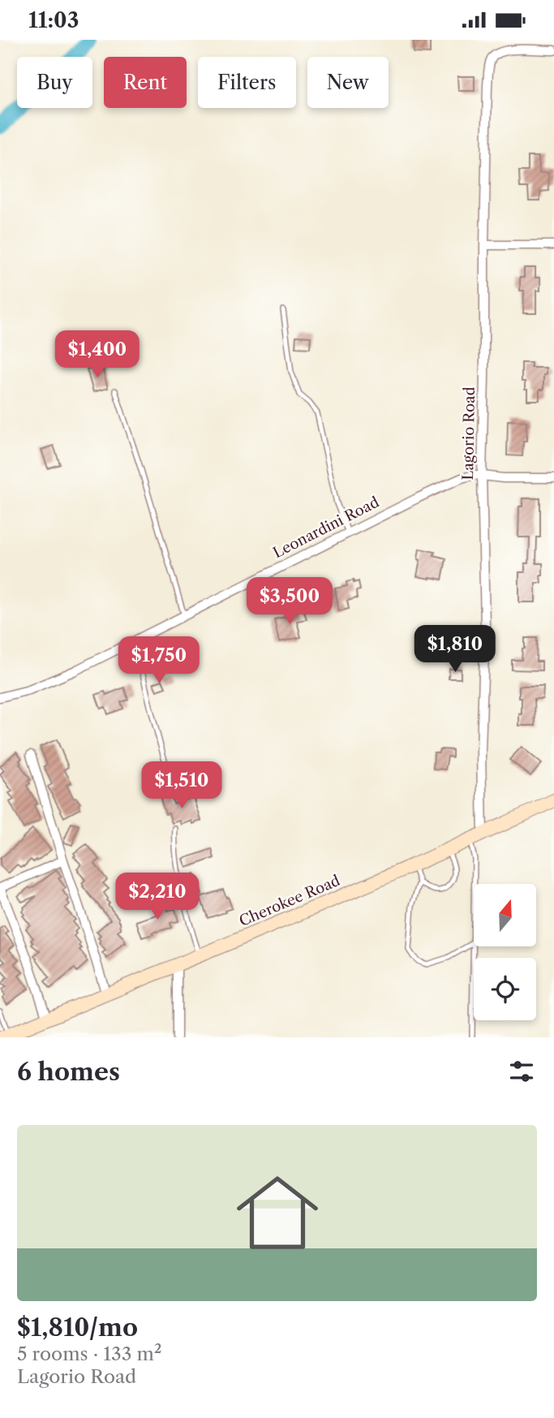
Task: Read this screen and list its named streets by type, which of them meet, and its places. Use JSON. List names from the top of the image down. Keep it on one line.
{"streets":{"street":["Lagorio Road","Leonardini Road","Cherokee Road"]},"crossings":[["Lagorio Road","Leonardini Road"],["Lagorio Road","Cherokee Road"]],"north":"top","page":{"status":"11:03","chip":["Buy","Rent","Filters","New"],"price":["$1,400","$3,500","$1,810","$1,750","$1,510","$2,210"],"heading":"6 homes","list":[{"name":"$1,810/mo","note":"5 rooms · 133 m² · Lagorio Road"}]}}
